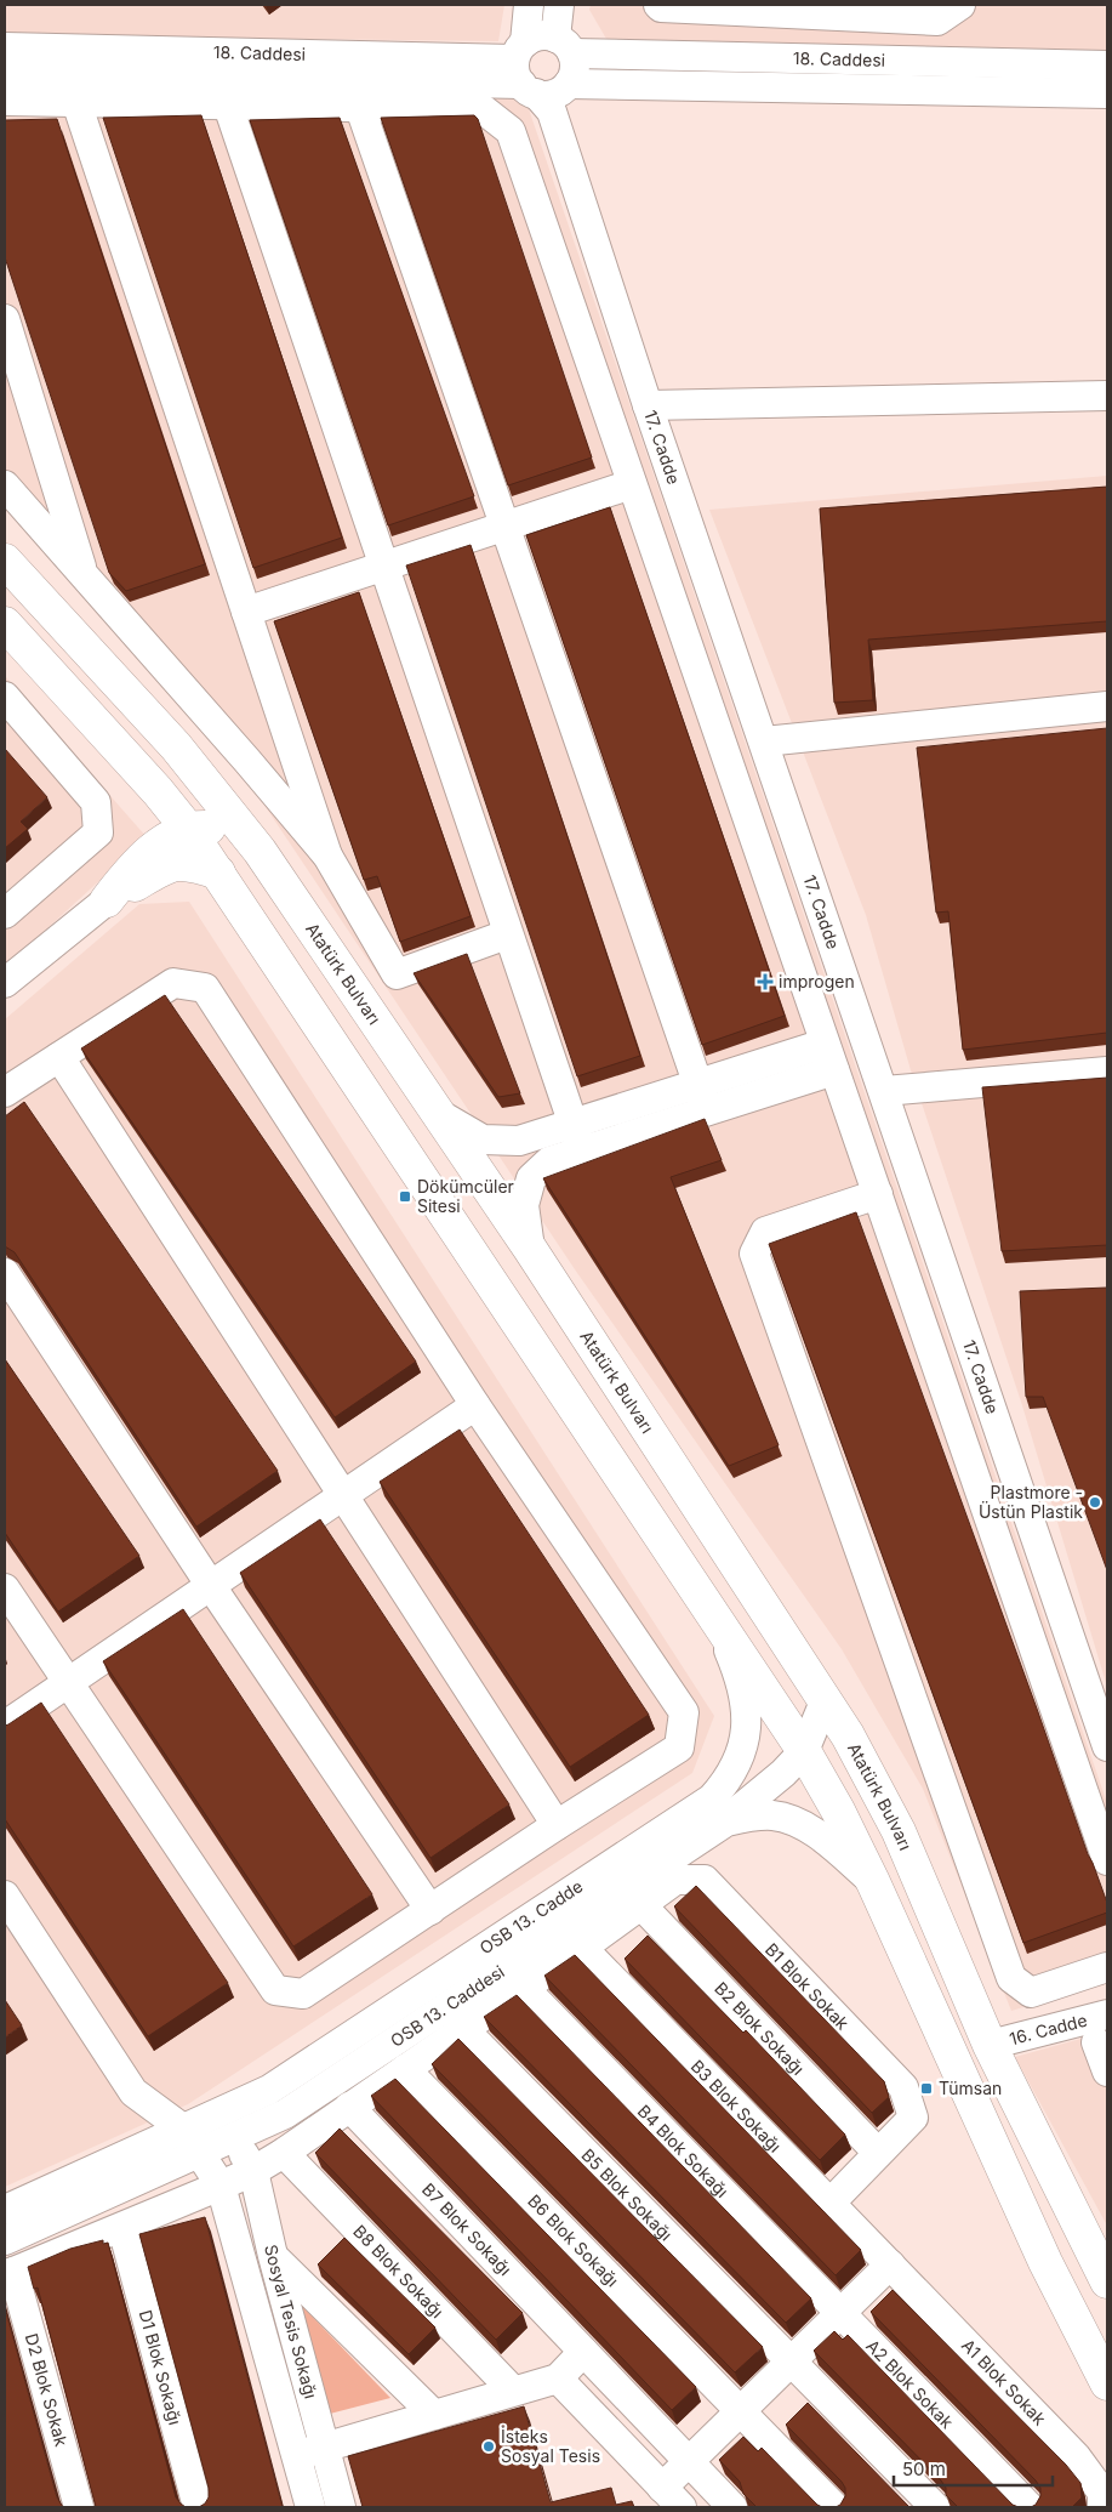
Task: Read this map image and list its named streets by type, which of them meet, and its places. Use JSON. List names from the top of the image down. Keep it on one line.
{"streets":{"main road":["Atatürk Bulvarı"],"street":["18. Caddesi","17. Cadde","OSB 13. Cadde","B1 Blok Sokak","OSB 13. Caddesi","B2 Blok Sokağı","16. Cadde","B3 Blok Sokağı","B4 Blok Sokağı","B5 Blok Sokağı","B7 Blok Sokağı","B6 Blok Sokağı","B8 Blok Sokağı","Sosyal Tesis Sokağı","D1 Blok Sokağı","A1 Blok Sokak","A2 Blok Sokak","D2 Blok Sokak"]},"crossings":[["18. Caddesi","17. Cadde"],["Atatürk Bulvarı","16. Cadde"],["OSB 13. Cadde","Sosyal Tesis Sokağı"],["B1 Blok Sokak","B2 Blok Sokağı"],["OSB 13. Caddesi","Sosyal Tesis Sokağı"],["B3 Blok Sokağı","A1 Blok Sokak"],["B4 Blok Sokağı","A2 Blok Sokak"]],"places":{"health":["improgen"],"transit":["Dökümcüler Sitesi","Tümsan"],"other":["Plastmore - Üstün Plastik","İsteks Sosyal Tesis"]},"scale_bar":"50 m"}
